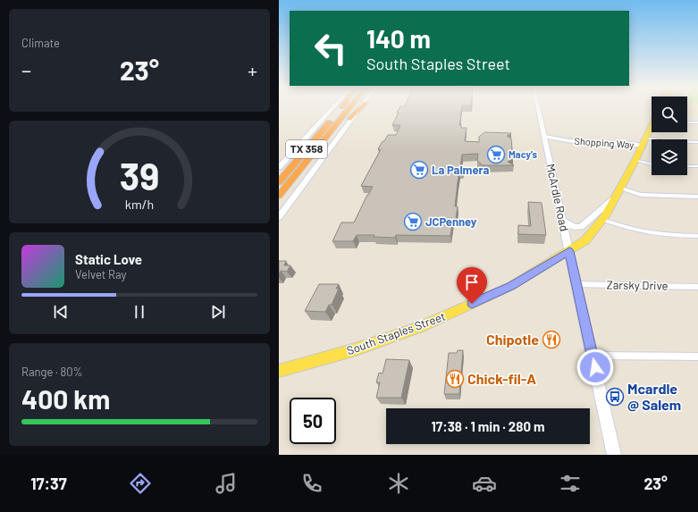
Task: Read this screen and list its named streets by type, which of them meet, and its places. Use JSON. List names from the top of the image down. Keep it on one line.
{"streets":{"highway":["TX 358"],"main road":["McArdle Road","South Staples Street"],"street":["Shopping Way","Zarsky Drive"]},"crossings":[["Shopping Way","McArdle Road"],["Shopping Way","South Staples Street"],["McArdle Road","Zarsky Drive"],["McArdle Road","South Staples Street"]],"places":{"supermarket":["Macy's","La Palmera","JCPenney"],"restaurant":["Chipotle","Chick-fil-A"],"bus stop":["Mcardle @ Salem"]},"page":{"tile":["Climate",["Range · 80%","400 km"]],"turn":["140 m","South Staples Street"],"heat":["−","23°","+"],"song":["Static Love","Velvet Ray"],"limit":"50","trip":"17:38 · 1 min · 280 m","tabs":["17:37","23°"],"gauge":["39","km/h"]}}
